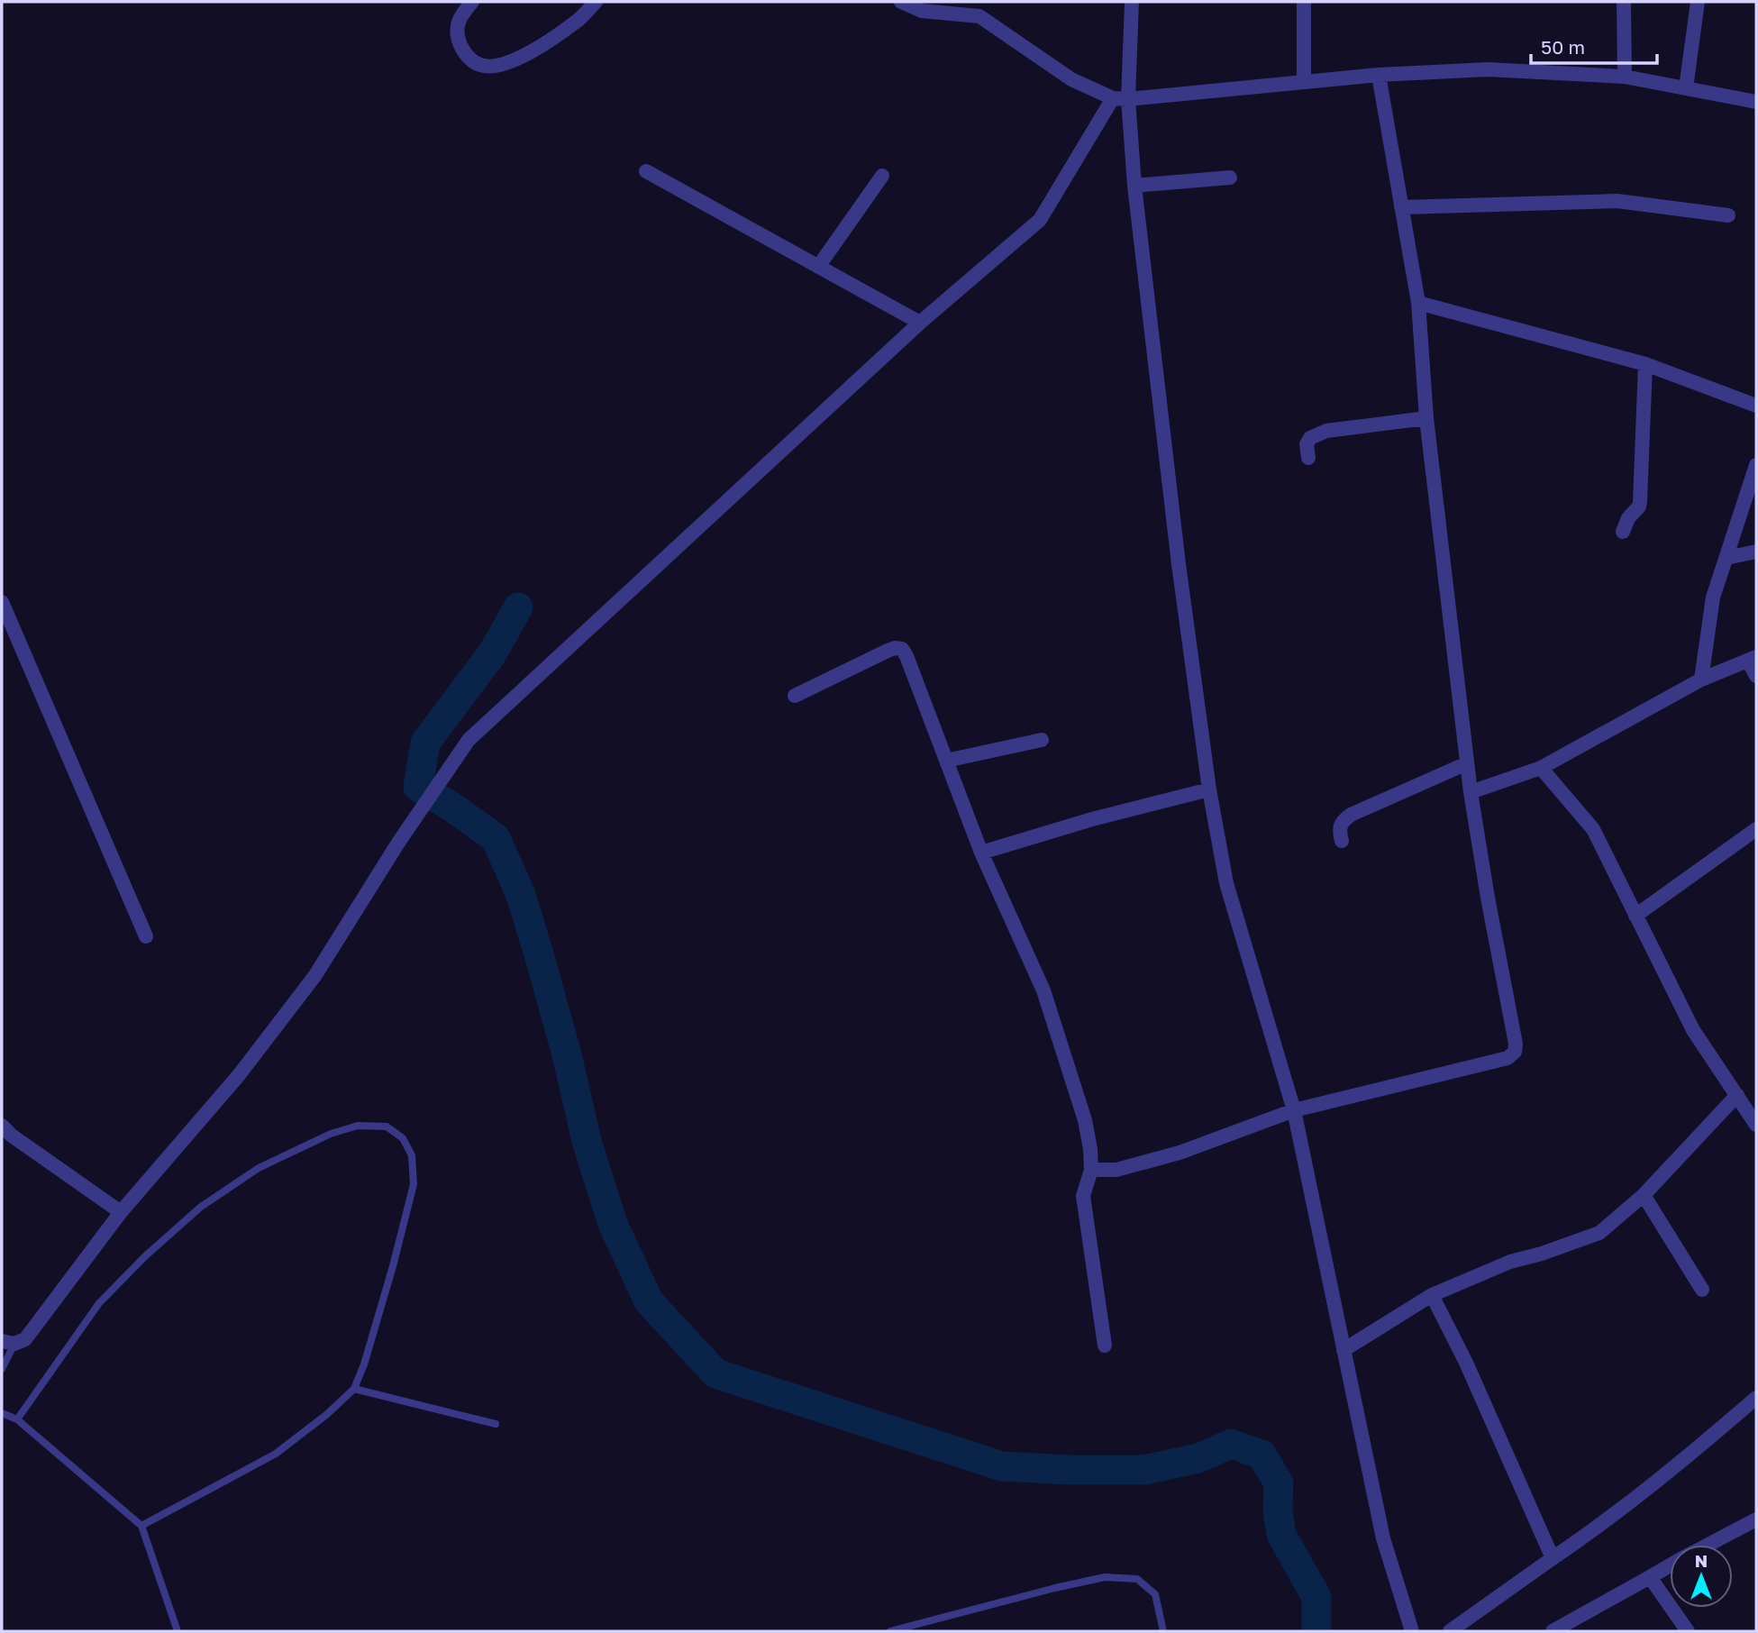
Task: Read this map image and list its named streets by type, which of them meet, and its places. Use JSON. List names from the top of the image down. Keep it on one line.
{"scale_bar":"50 m","north":"top"}
